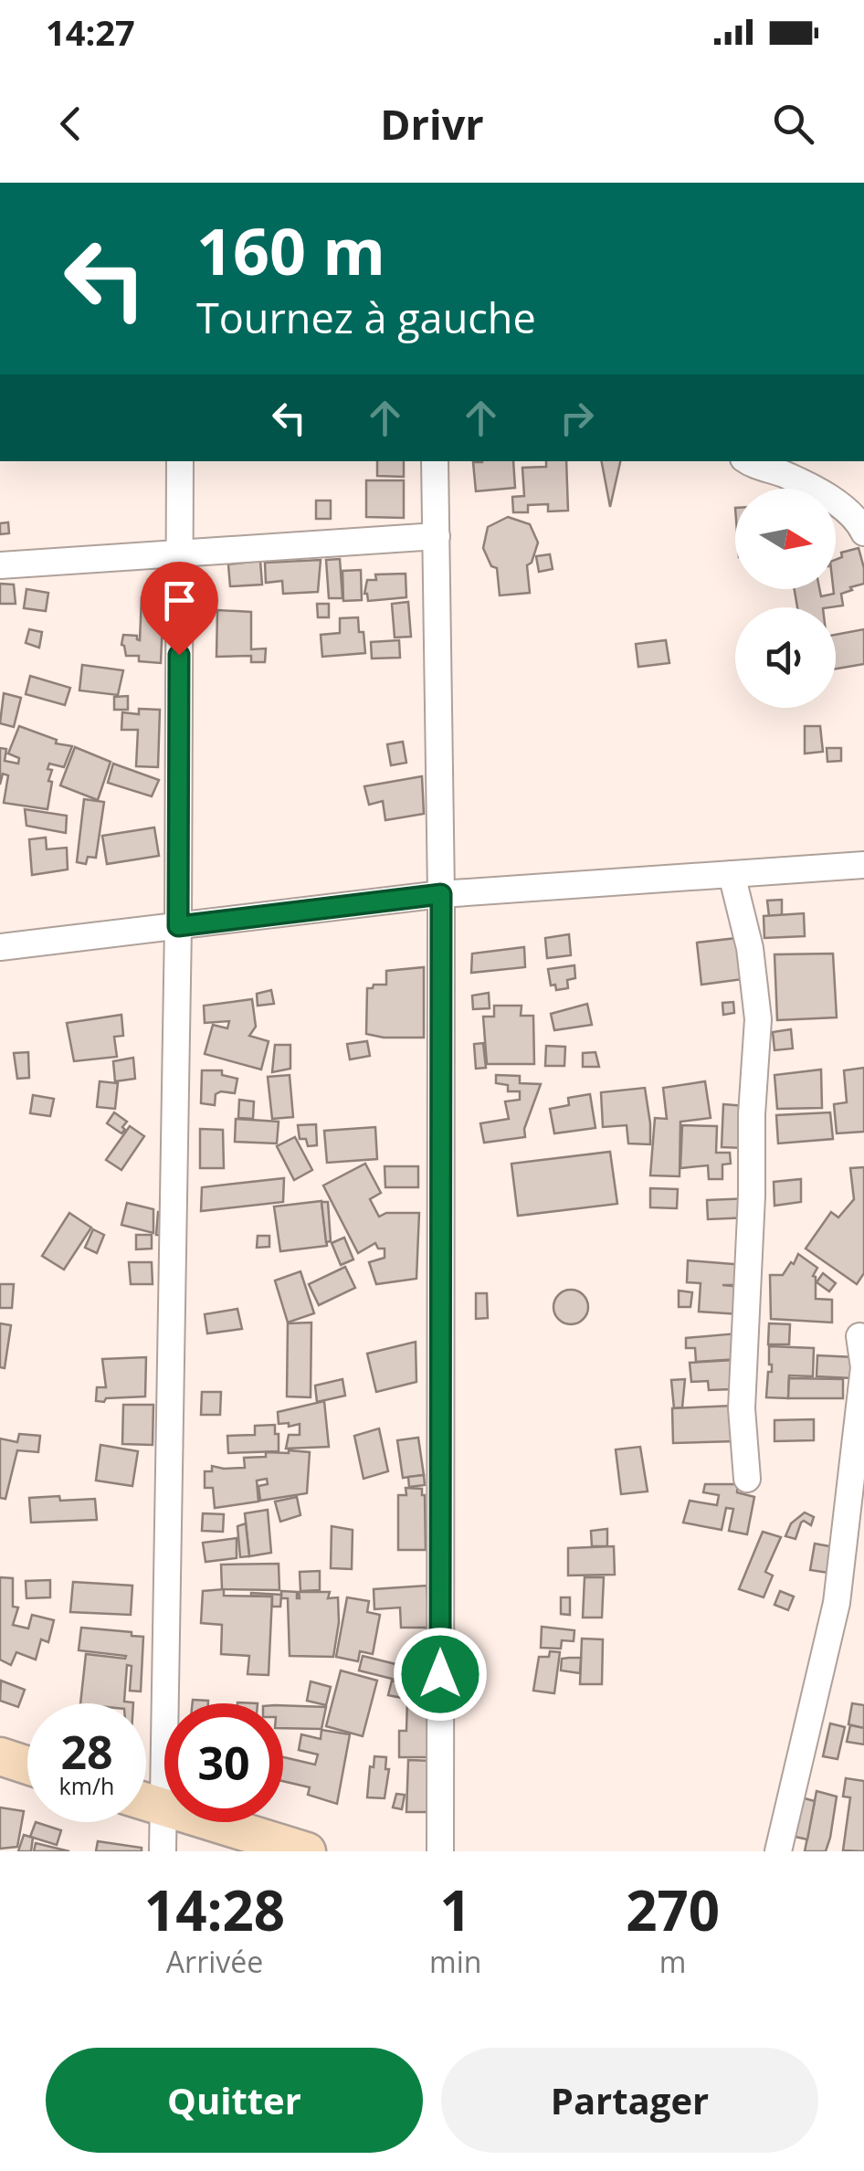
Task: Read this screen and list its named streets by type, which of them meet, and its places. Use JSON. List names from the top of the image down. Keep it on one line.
{"north":"right","page":{"status":"14:27","header":"Drivr","turn":["160 m","Tournez à gauche"],"speed":"28 km/h","limit":"30","eta":["14:28","Arrivée","1","min","270","m"],"buttons":["Quitter","Partager"]}}
